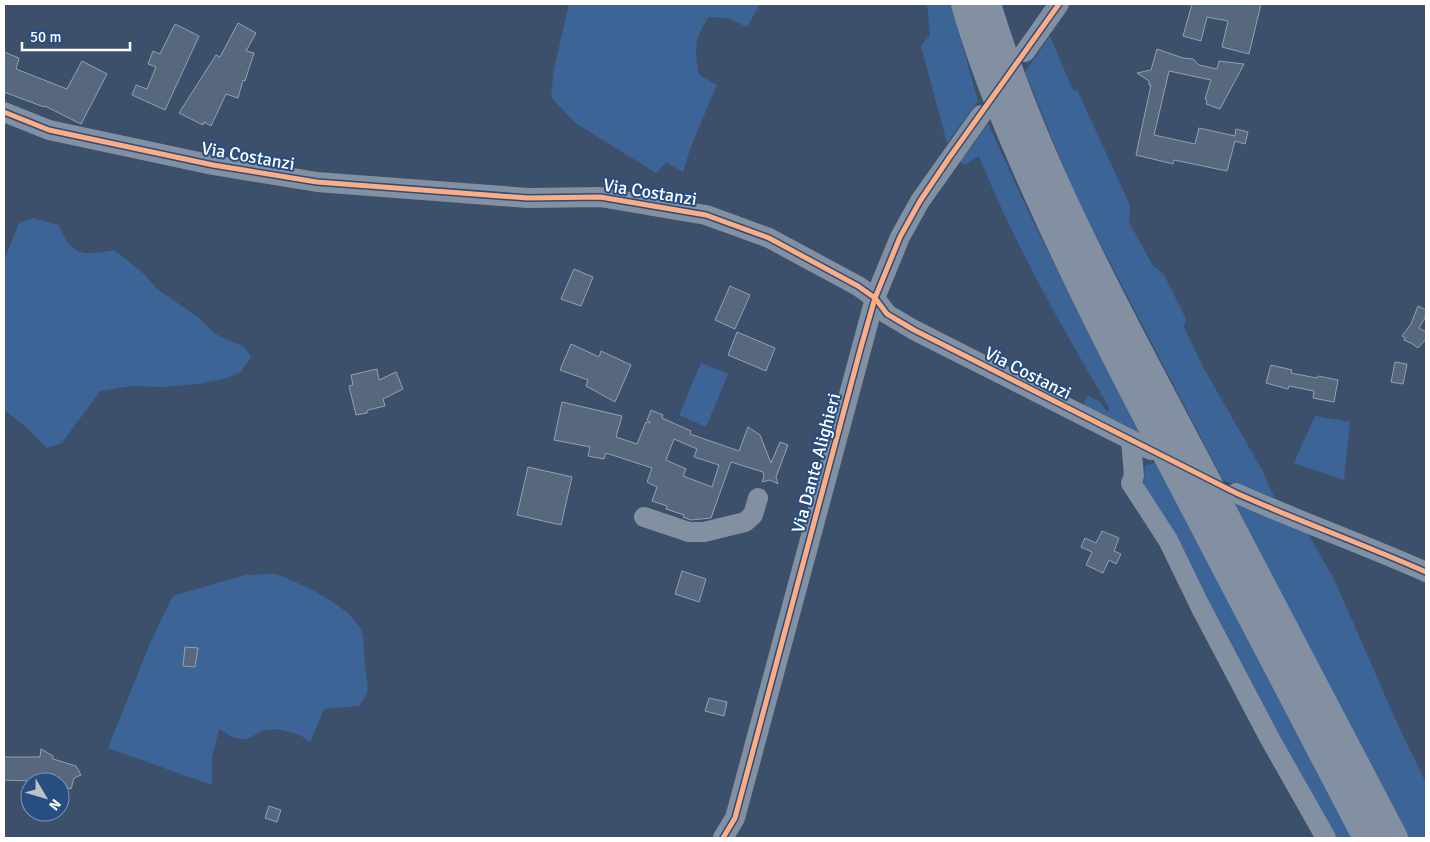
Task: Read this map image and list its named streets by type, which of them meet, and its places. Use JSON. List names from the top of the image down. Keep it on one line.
{"streets":{"street":["Via Costanzi","Via Dante Alighieri"]},"crossings":[["Via Costanzi","Via Dante Alighieri"]],"scale_bar":"50 m","north":"bottom right"}
